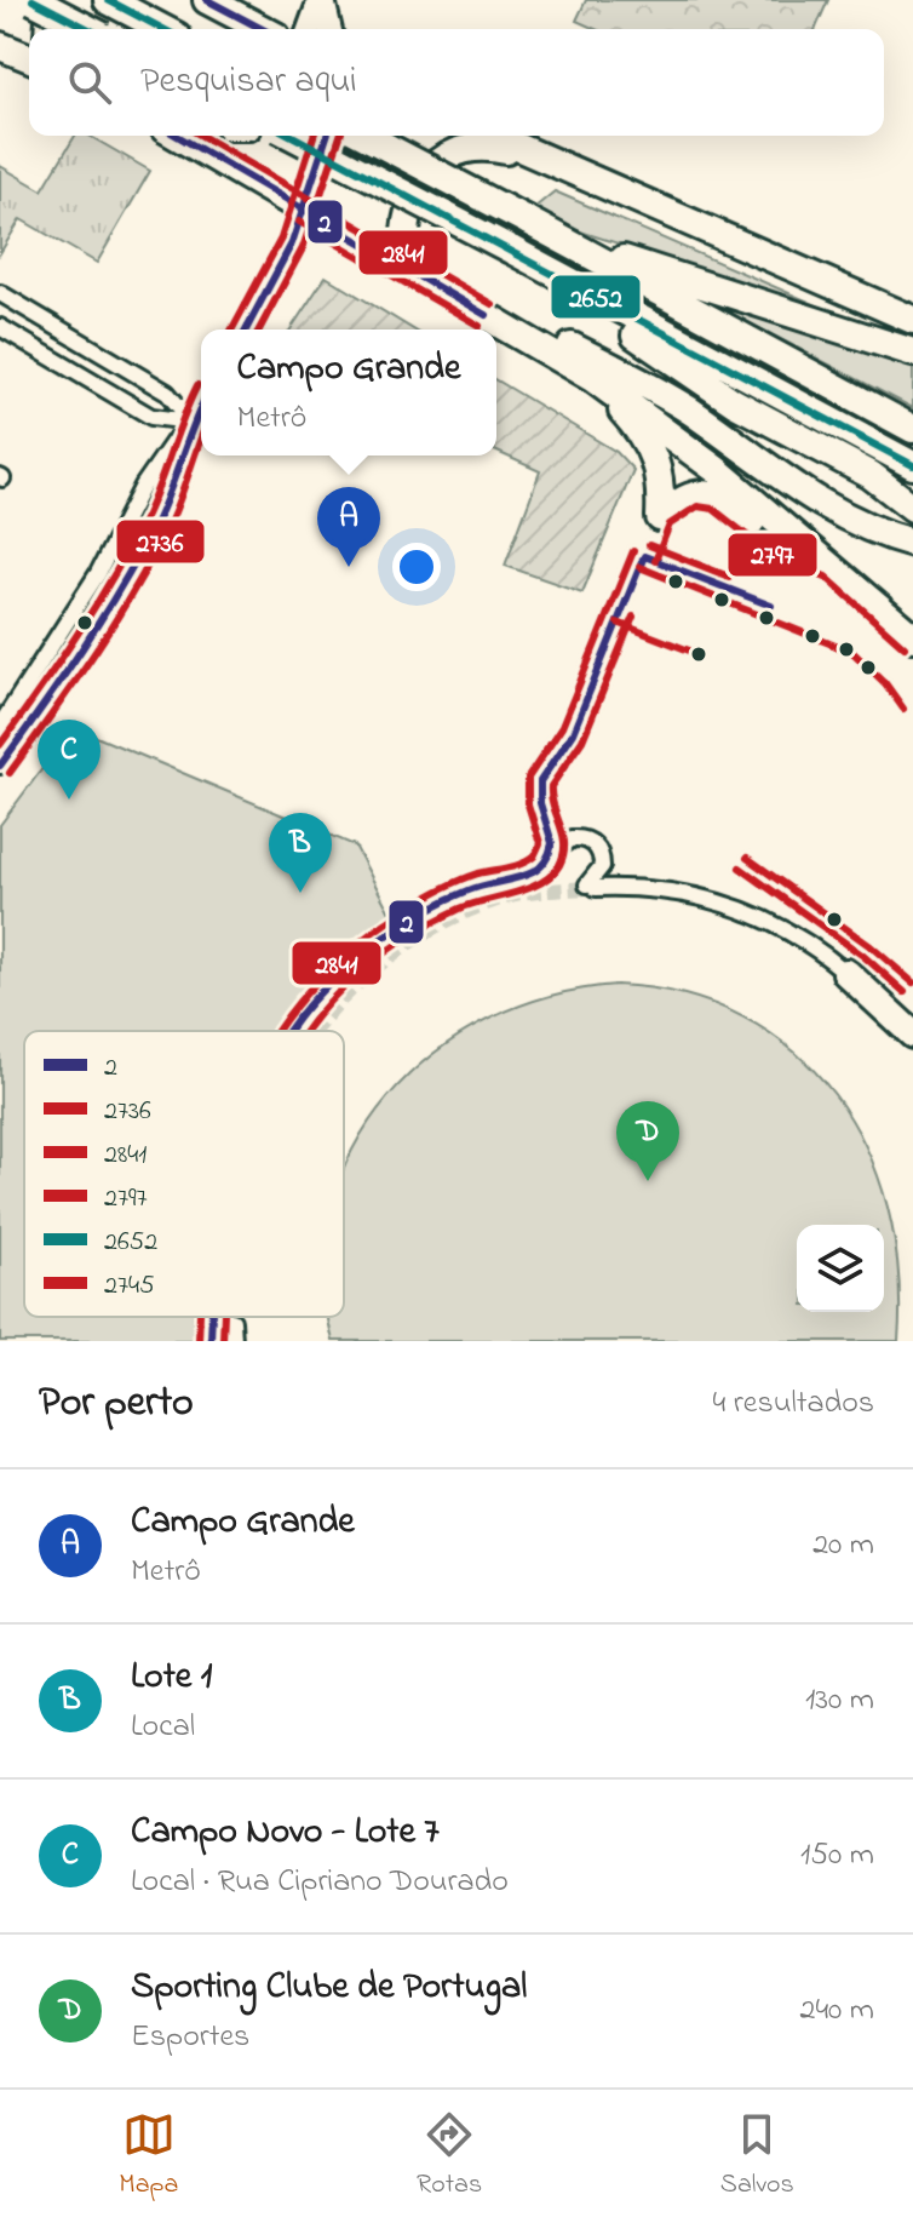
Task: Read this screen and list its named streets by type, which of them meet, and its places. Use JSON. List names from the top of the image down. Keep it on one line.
{"lines":["transit line 2","transit line 2652","transit line 2736","transit line 2841","transit line 2797","transit line 2745"],"legend":["2","2736","2841","2797","2652","2745"],"page":{"search":"Pesquisar aqui","popup":["Campo Grande","Metrô"],"pins":["A","C","B","D"],"heading":["Por perto","4 resultados"],"list":[{"mark":"A","name":"Campo Grande","note":"Metrô","value":"20 m"},{"mark":"B","name":"Lote 1","note":"Local","value":"130 m"},{"mark":"C","name":"Campo Novo - Lote 7","note":"Local · Rua Cipriano Dourado","value":"150 m"},{"mark":"D","name":"Sporting Clube de Portugal","note":"Esportes","value":"240 m"}],"nav":["Mapa","Rotas","Salvos"]}}
